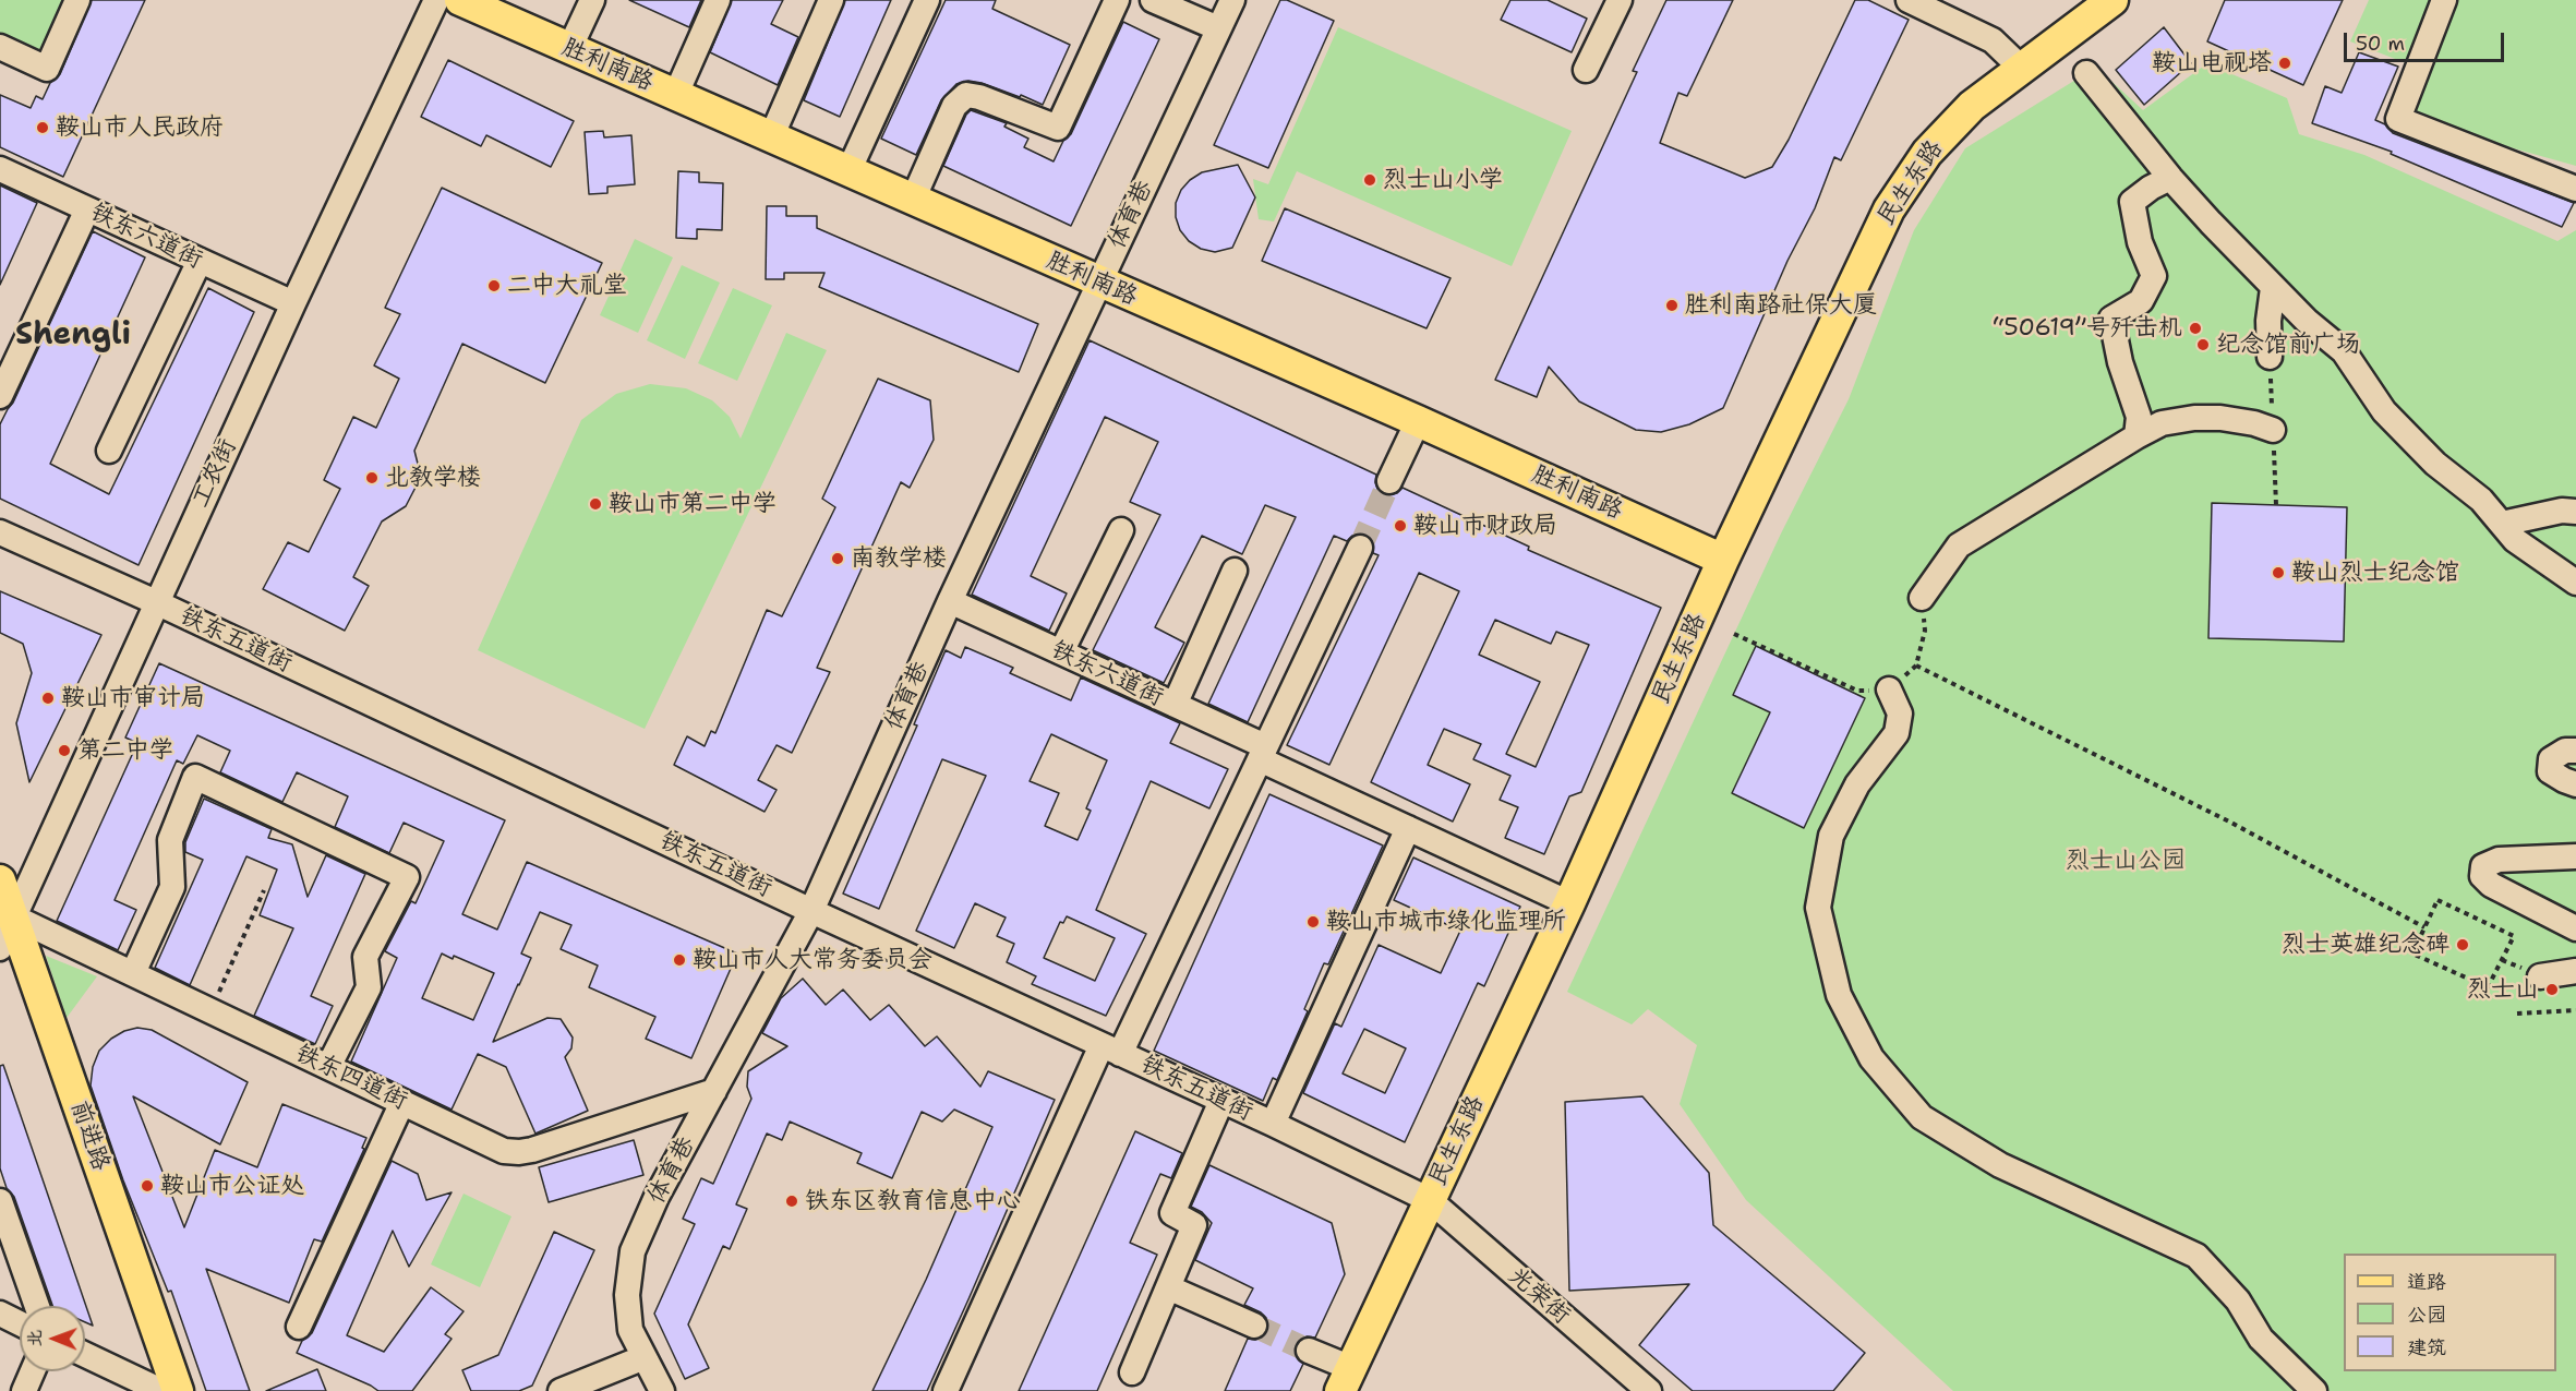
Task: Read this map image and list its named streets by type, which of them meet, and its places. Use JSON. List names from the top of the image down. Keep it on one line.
{"streets":{"main road":["胜利南路","民生东路","前进路"],"street":["体育巷","铁东六道街","工农街","铁东五道街","铁东四道街","光荣街"]},"crossings":[["胜利南路","民生东路"],["胜利南路","体育巷"],["民生东路","铁东六道街"],["民生东路","铁东五道街"],["民生东路","光荣街"],["体育巷","铁东六道街"],["体育巷","铁东五道街"],["体育巷","铁东四道街"],["铁东六道街","工农街"],["工农街","铁东五道街"],["工农街","铁东四道街"],["工农街","前进路"],["铁东五道街","光荣街"],["铁东四道街","前进路"]],"districts":["Shengli"],"parks":["烈士山公园"],"places":["鞍山电视塔","鞍山市人民政府","烈士山小学","二中大礼堂","胜利南路社保大厦","“50619”号歼击机","纪念馆前广场","北教学楼","鞍山市第二中学","鞍山市财政局","南教学楼","鞍山烈士纪念馆","鞍山市审计局","第二中学","鞍山市城市绿化监理所","烈士英雄纪念碑","鞍山市人大常务委员会","烈士山","鞍山市公证处","铁东区教育信息中心"],"legend":["道路","公园","建筑"],"scale_bar":"50 m","north":"left"}
